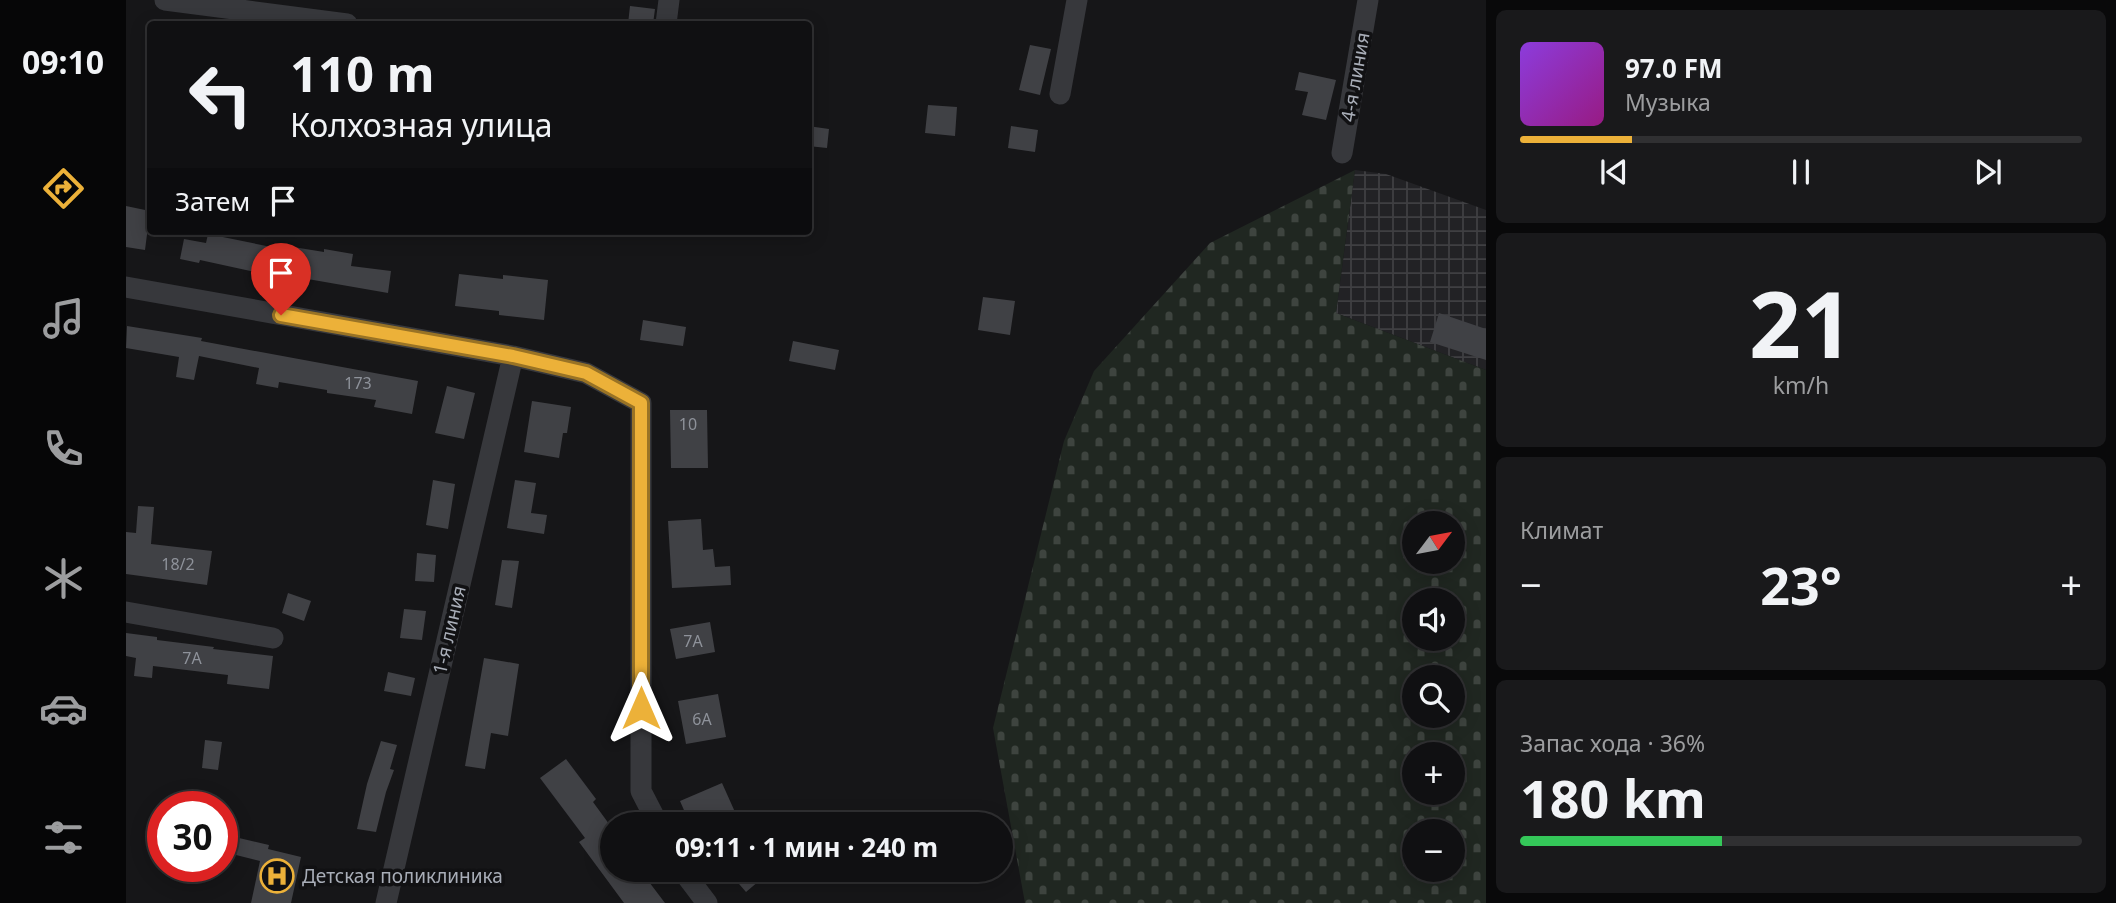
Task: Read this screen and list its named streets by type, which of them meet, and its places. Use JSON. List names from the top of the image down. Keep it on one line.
{"streets":{"street":["4-я линия","1-я линия"]},"places":{"hospital":["Детская поликлиника"]},"house_numbers":["173","10","18/2","7А","7А","6А"],"north":"top right","page":{"tabs":"09:10","turn":["110 m","Колхозная улица"],"song":["97.0 FM","Музыка"],"then":"Затем","tile":[["21","km/h"],"Климат",["Запас хода · 36%","180 km"]],"map_buttons":["+","−"],"heat":["−","23°","+"],"limit":"30","trip":"09:11 · 1 мин · 240 m"}}
